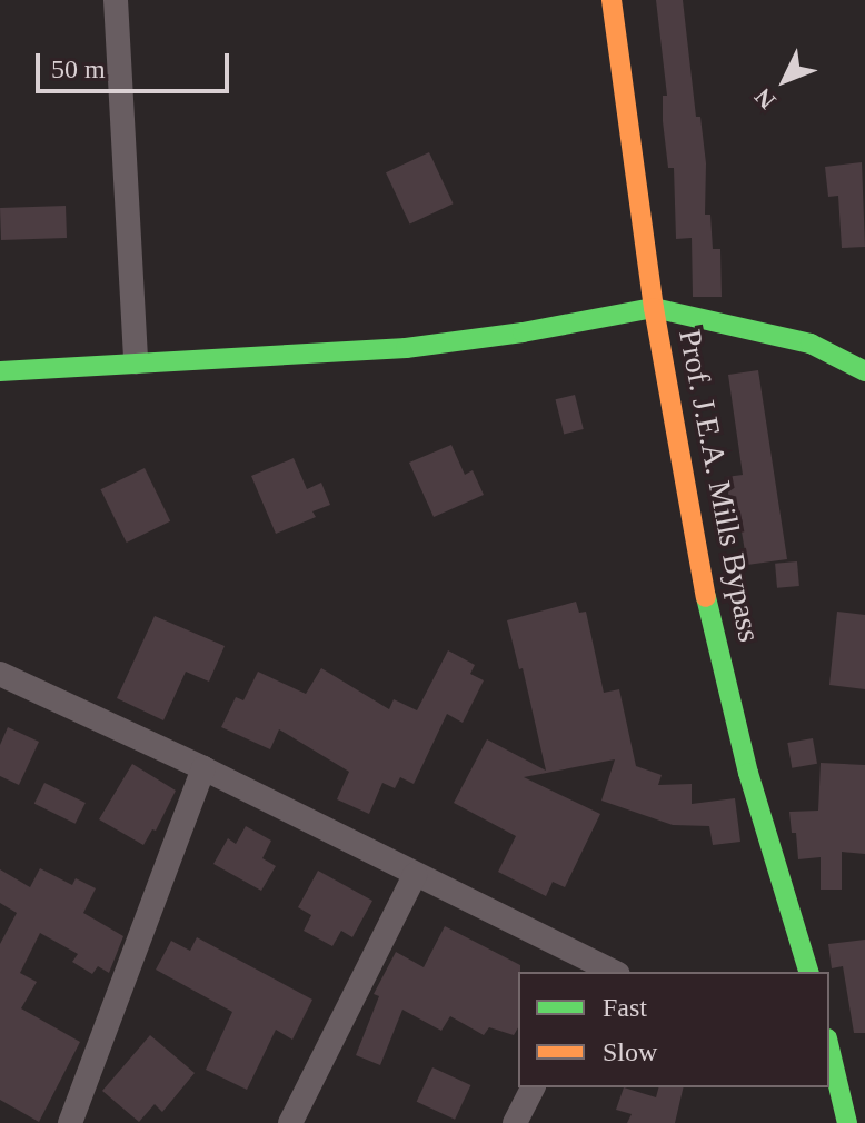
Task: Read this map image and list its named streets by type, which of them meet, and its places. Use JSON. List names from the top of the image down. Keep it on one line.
{"streets":{"street":["Prof. J.E.A. Mills Bypass"]},"legend":["Fast","Slow"],"scale_bar":"50 m","north":"bottom left"}
